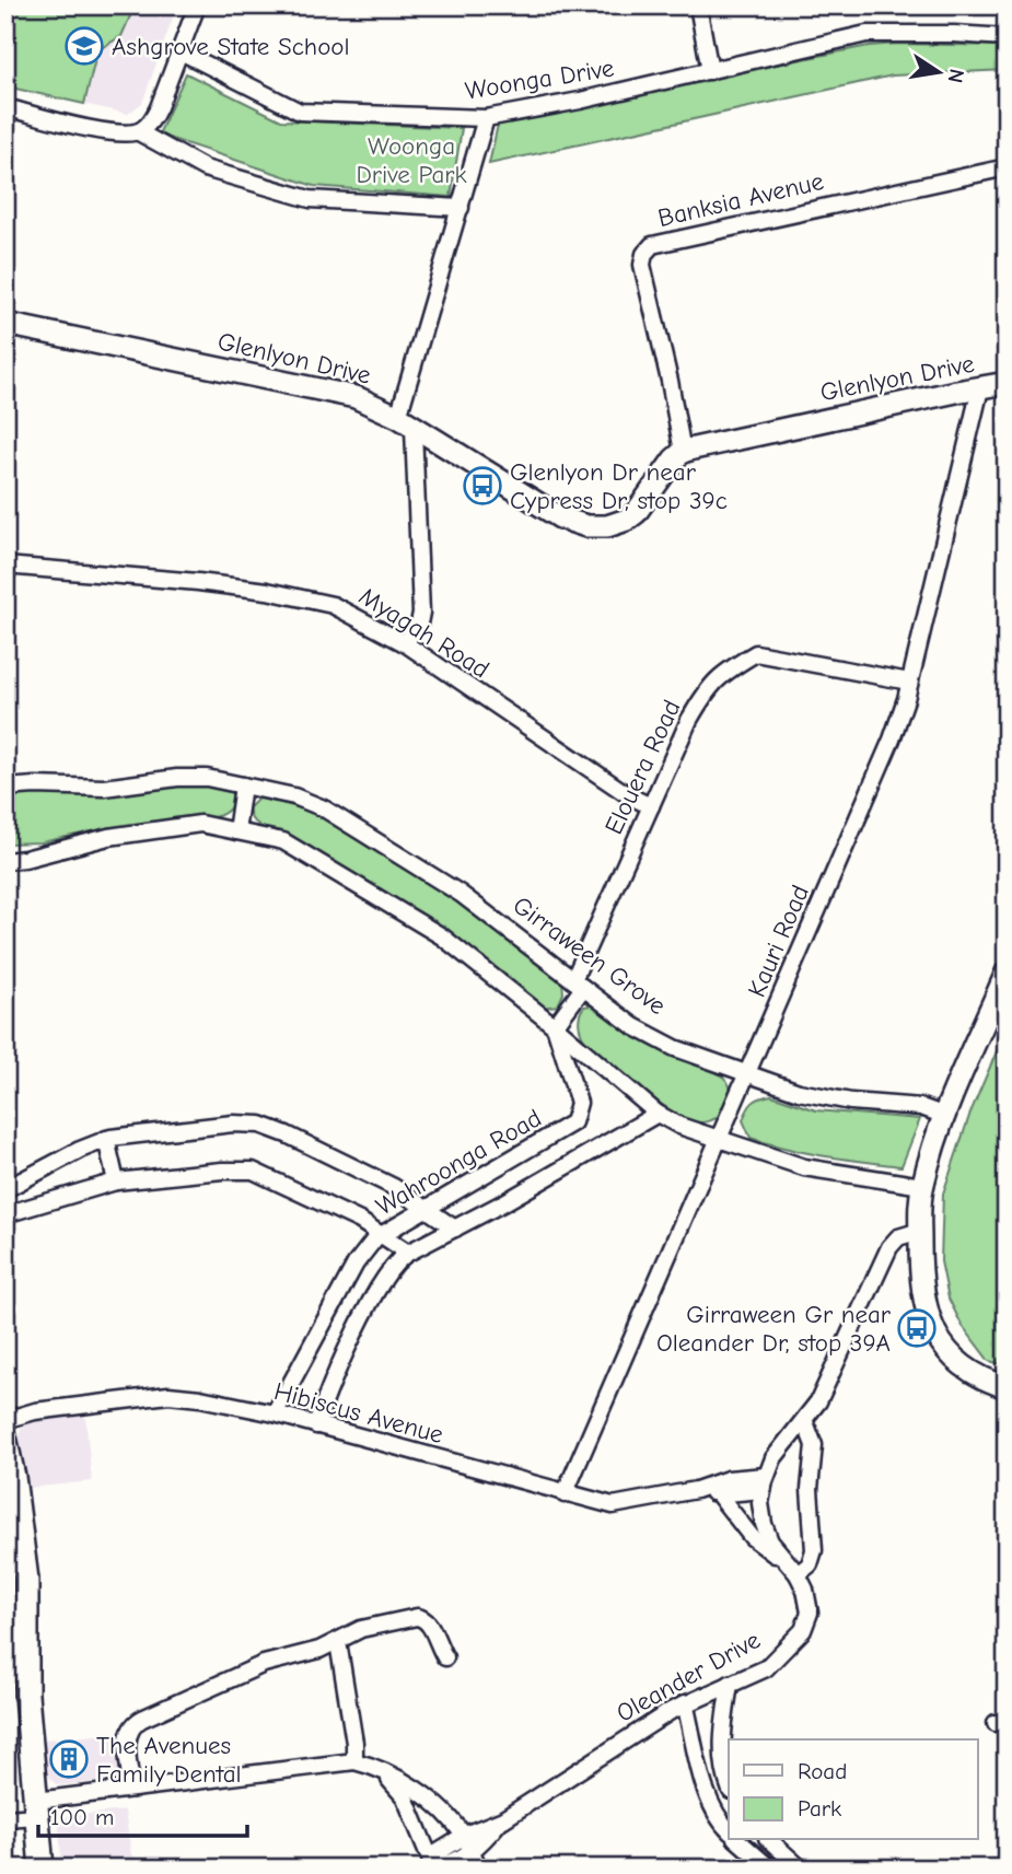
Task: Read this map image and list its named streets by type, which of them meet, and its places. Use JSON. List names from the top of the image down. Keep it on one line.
{"streets":{"street":["Woonga Drive","Banksia Avenue","Glenlyon Drive","Myagah Road","Elouera Road","Kauri Road","Girraween Grove","Wahroonga Road","Hibiscus Avenue","Oleander Drive"]},"crossings":[["Banksia Avenue","Glenlyon Drive"],["Glenlyon Drive","Kauri Road"],["Myagah Road","Elouera Road"],["Elouera Road","Kauri Road"],["Elouera Road","Girraween Grove"],["Elouera Road","Wahroonga Road"],["Kauri Road","Girraween Grove"],["Kauri Road","Hibiscus Avenue"],["Wahroonga Road","Hibiscus Avenue"],["Hibiscus Avenue","Oleander Drive"]],"parks":["Woonga Drive Park"],"places":{"school or university":["Ashgrove State School"],"bus stop":["Glenlyon Dr near Cypress Dr, stop 39c","Girraween Gr near Oleander Dr, stop 39A"],"building":["The Avenues Family Dental"]},"legend":["Road","Park"],"scale_bar":"100 m","north":"right"}
